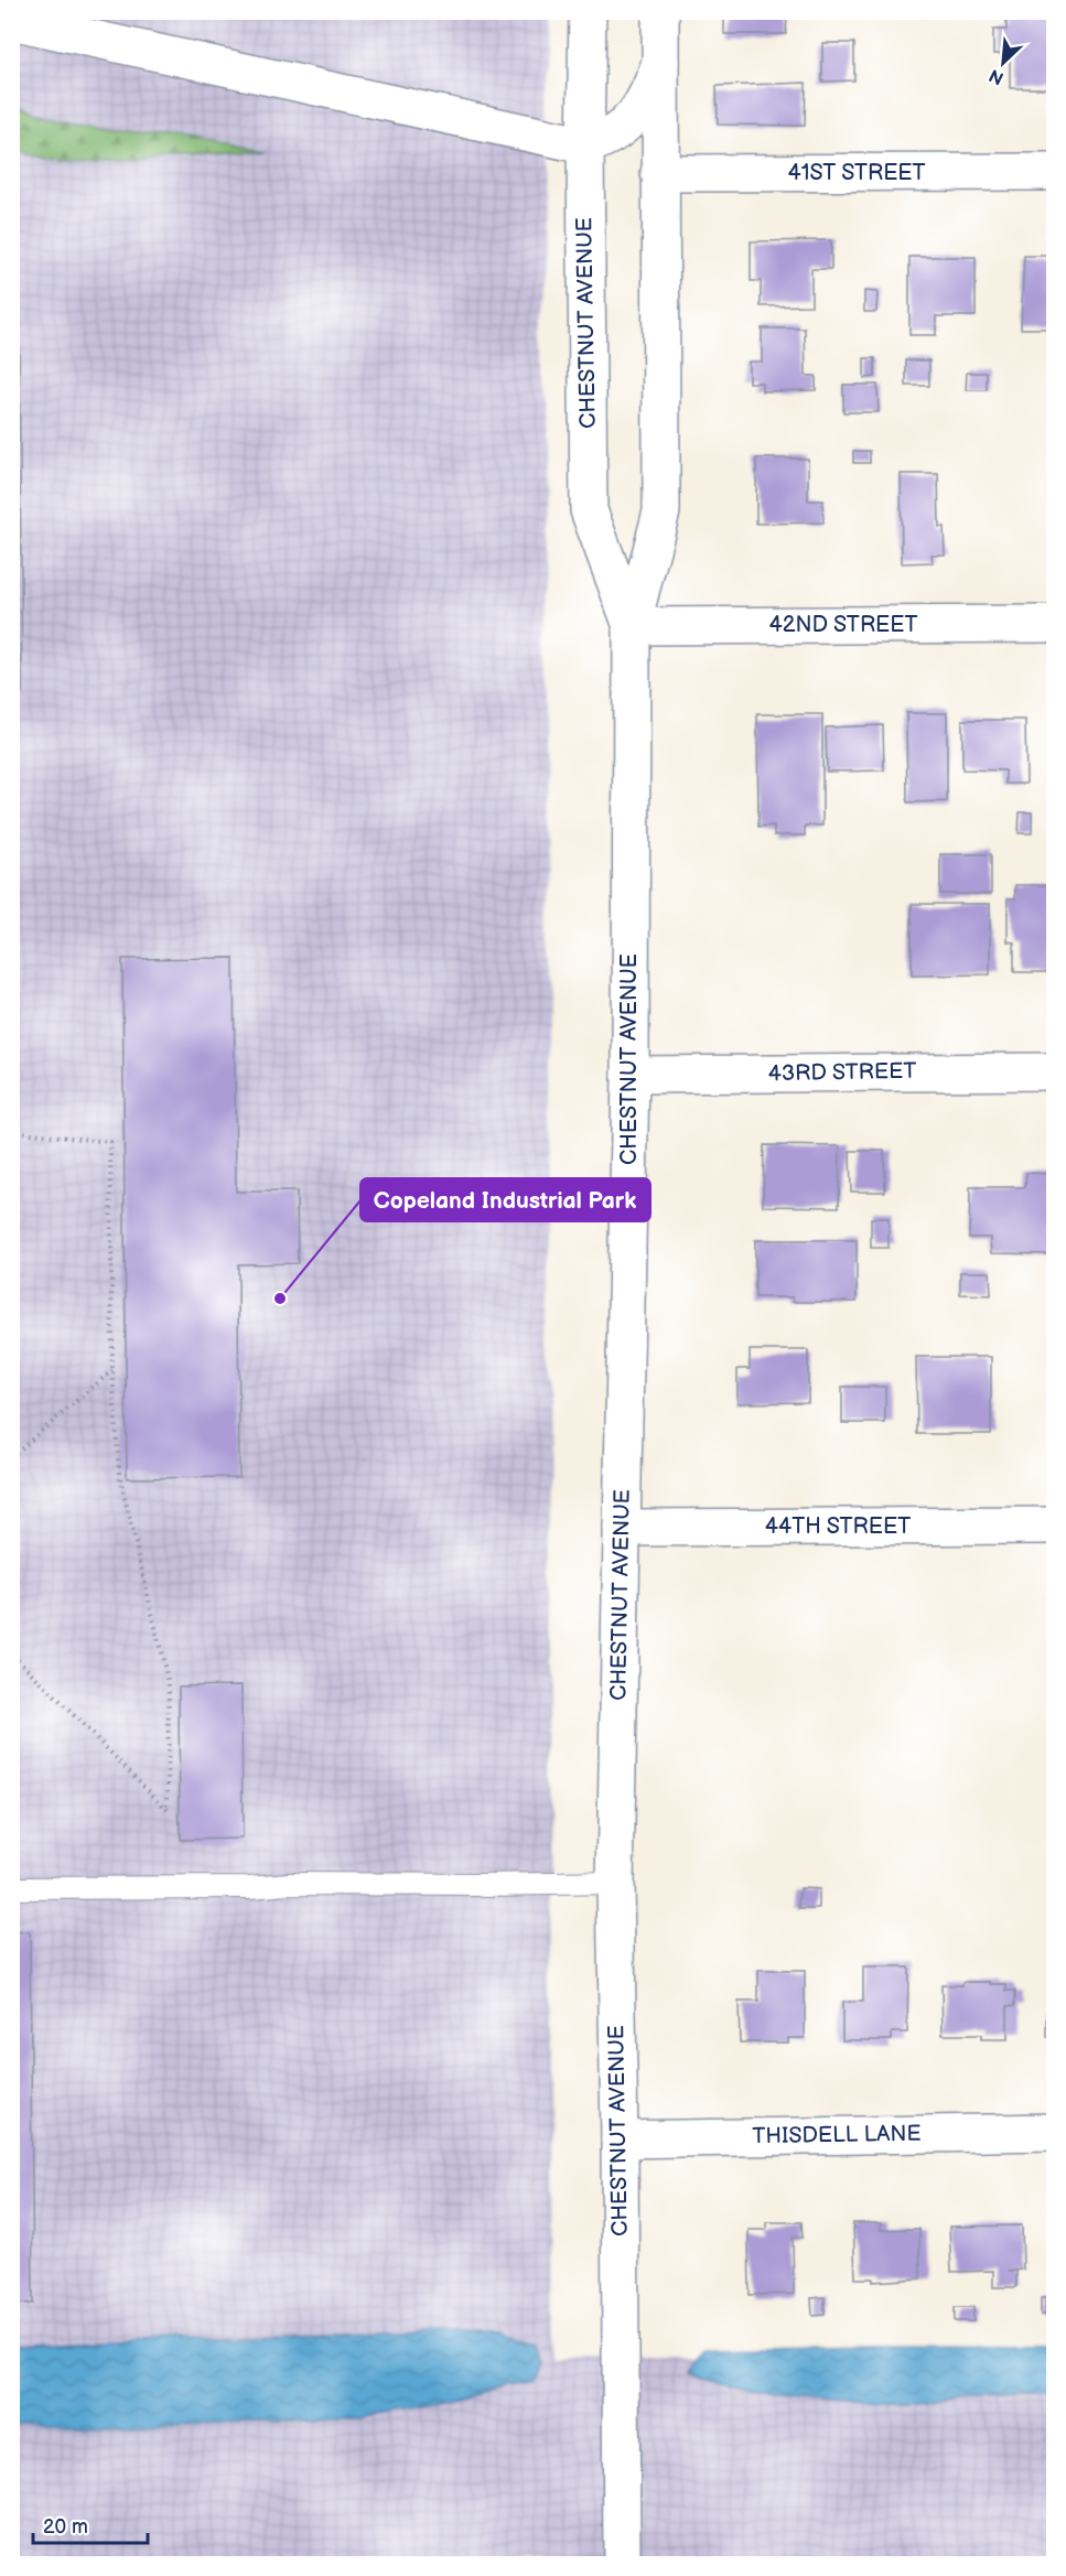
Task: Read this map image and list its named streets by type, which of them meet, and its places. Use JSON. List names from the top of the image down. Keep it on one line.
{"streets":{"main road":["41ST STREET","CHESTNUT AVENUE","42ND STREET","43RD STREET","44TH STREET","THISDELL LANE"]},"crossings":[["41ST STREET","CHESTNUT AVENUE"],["CHESTNUT AVENUE","42ND STREET"],["CHESTNUT AVENUE","43RD STREET"],["CHESTNUT AVENUE","44TH STREET"],["CHESTNUT AVENUE","THISDELL LANE"]],"places":["Copeland Industrial Park"],"scale_bar":"20 m","north":"bottom left"}
